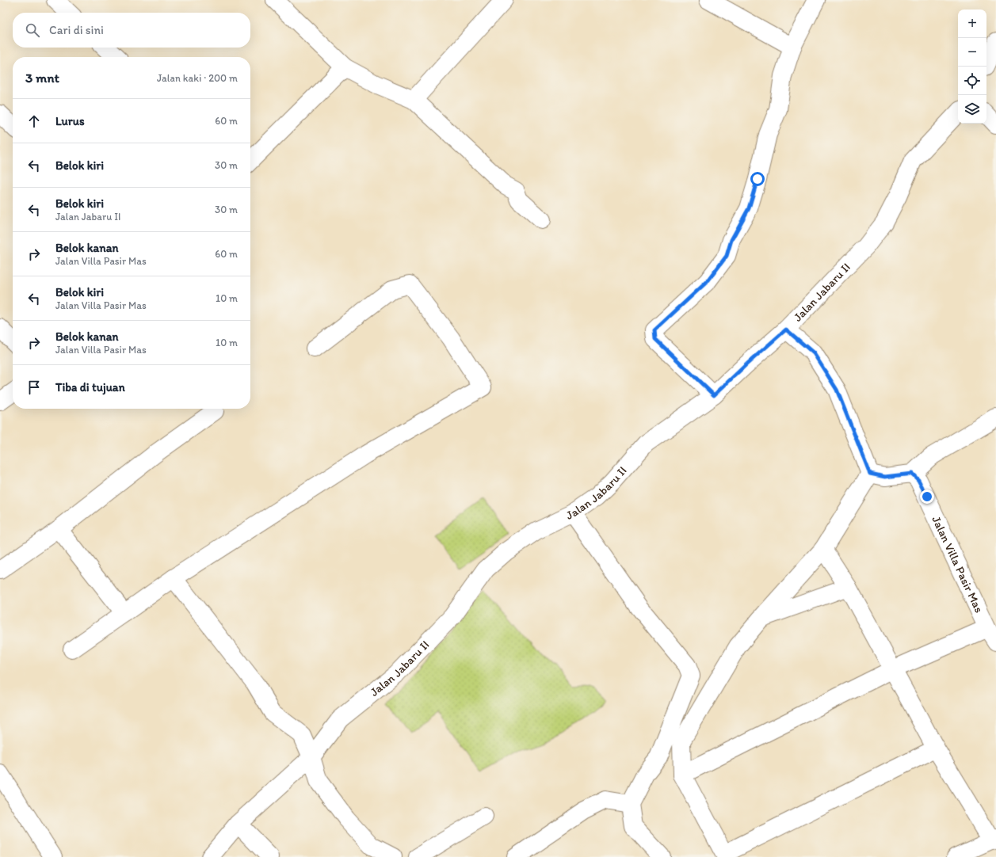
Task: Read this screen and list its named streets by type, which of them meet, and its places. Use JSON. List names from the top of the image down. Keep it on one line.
{"streets":{"street":["Jalan Jabaru II","Jalan Villa Pasir Mas"]},"page":{"map_buttons":["+","−"],"search":"Cari di sini","heading":["3 mnt","Jalan kaki · 200 m"],"list":[["Lurus","60 m"],["Belok kiri","30 m"],["Belok kiri","Jalan Jabaru II","30 m"],["Belok kanan","Jalan Villa Pasir Mas","60 m"],["Belok kiri","Jalan Villa Pasir Mas","10 m"],["Belok kanan","Jalan Villa Pasir Mas","10 m"],"Tiba di tujuan"]}}
